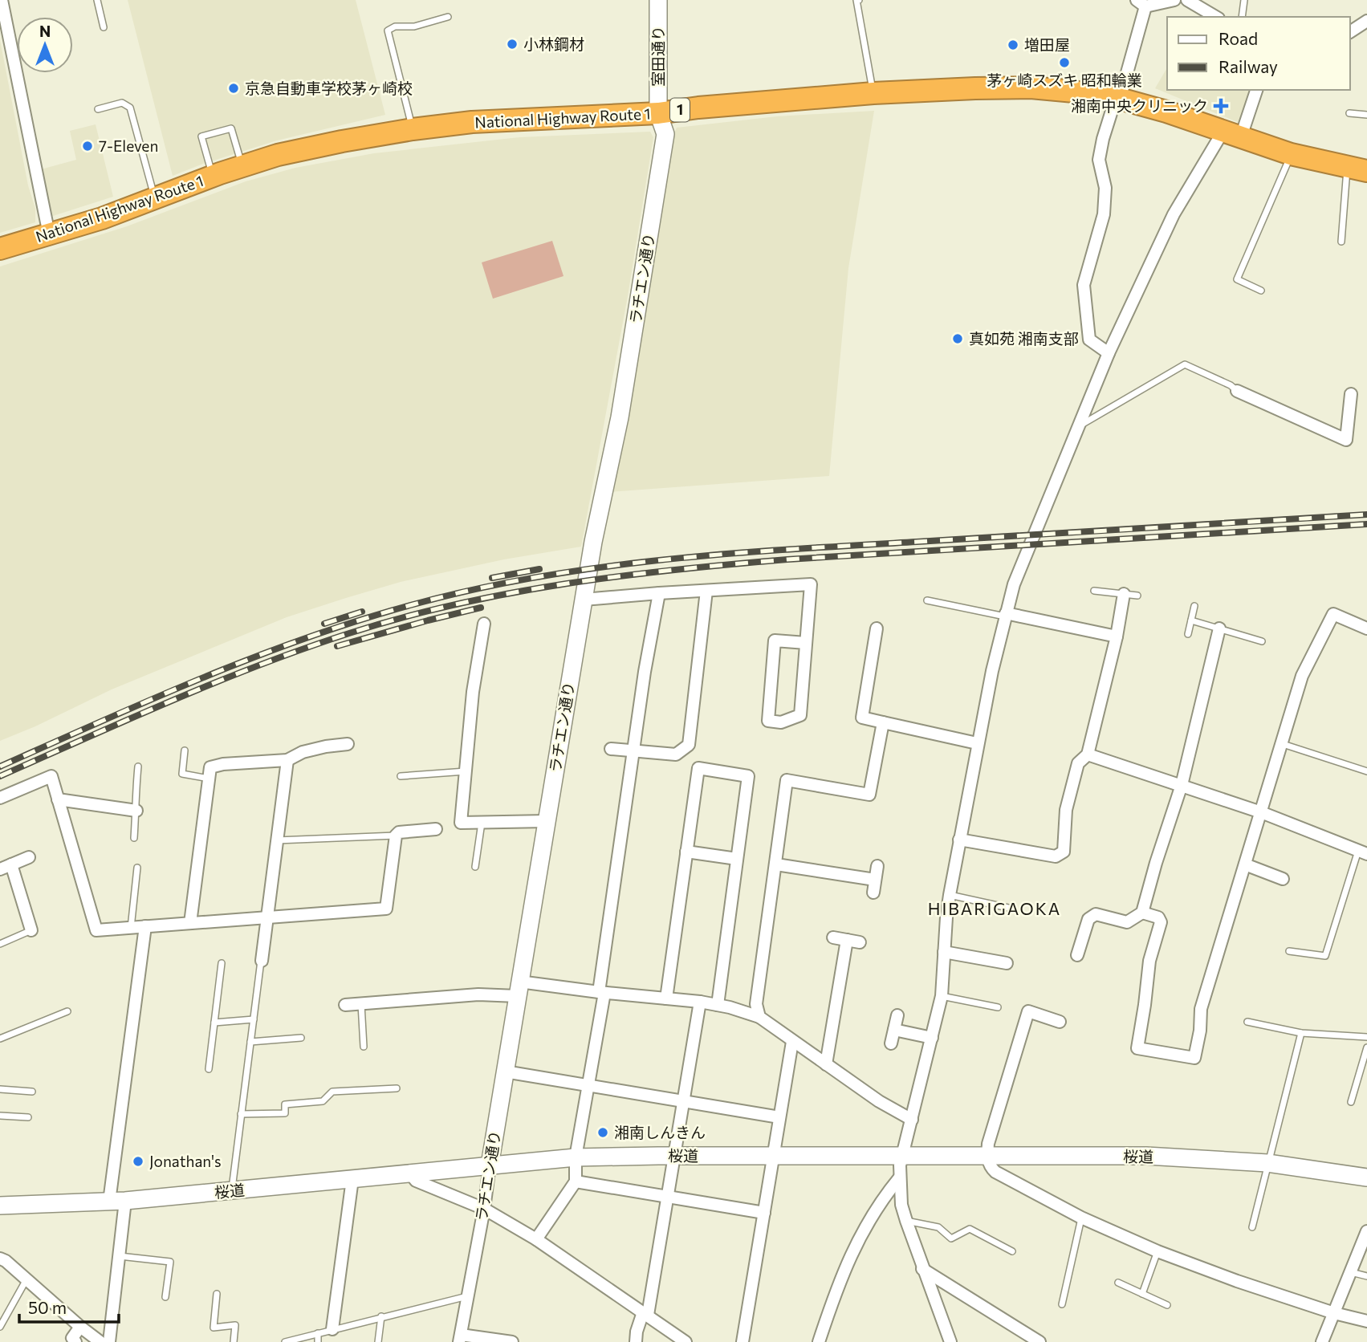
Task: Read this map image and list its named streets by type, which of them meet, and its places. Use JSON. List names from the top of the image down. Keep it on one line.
{"streets":{"highway":["1","National Highway Route 1"],"street":["室田通り","ラチエン通り","桜道"]},"crossings":[["室田通り","National Highway Route 1"],["室田通り","ラチエン通り"],["National Highway Route 1","ラチエン通り"],["ラチエン通り","桜道"]],"districts":["HIBARIGAOKA"],"places":{"other":["小林鋼材","増田屋","茅ヶ崎スズキ 昭和輪業","京急自動車学校茅ヶ崎校","7-Eleven","真如苑 湘南支部","湘南しんきん","Jonathan's"],"health":["湘南中央クリニック"]},"legend":["Road","Railway"],"scale_bar":"50 m","north":"top"}
